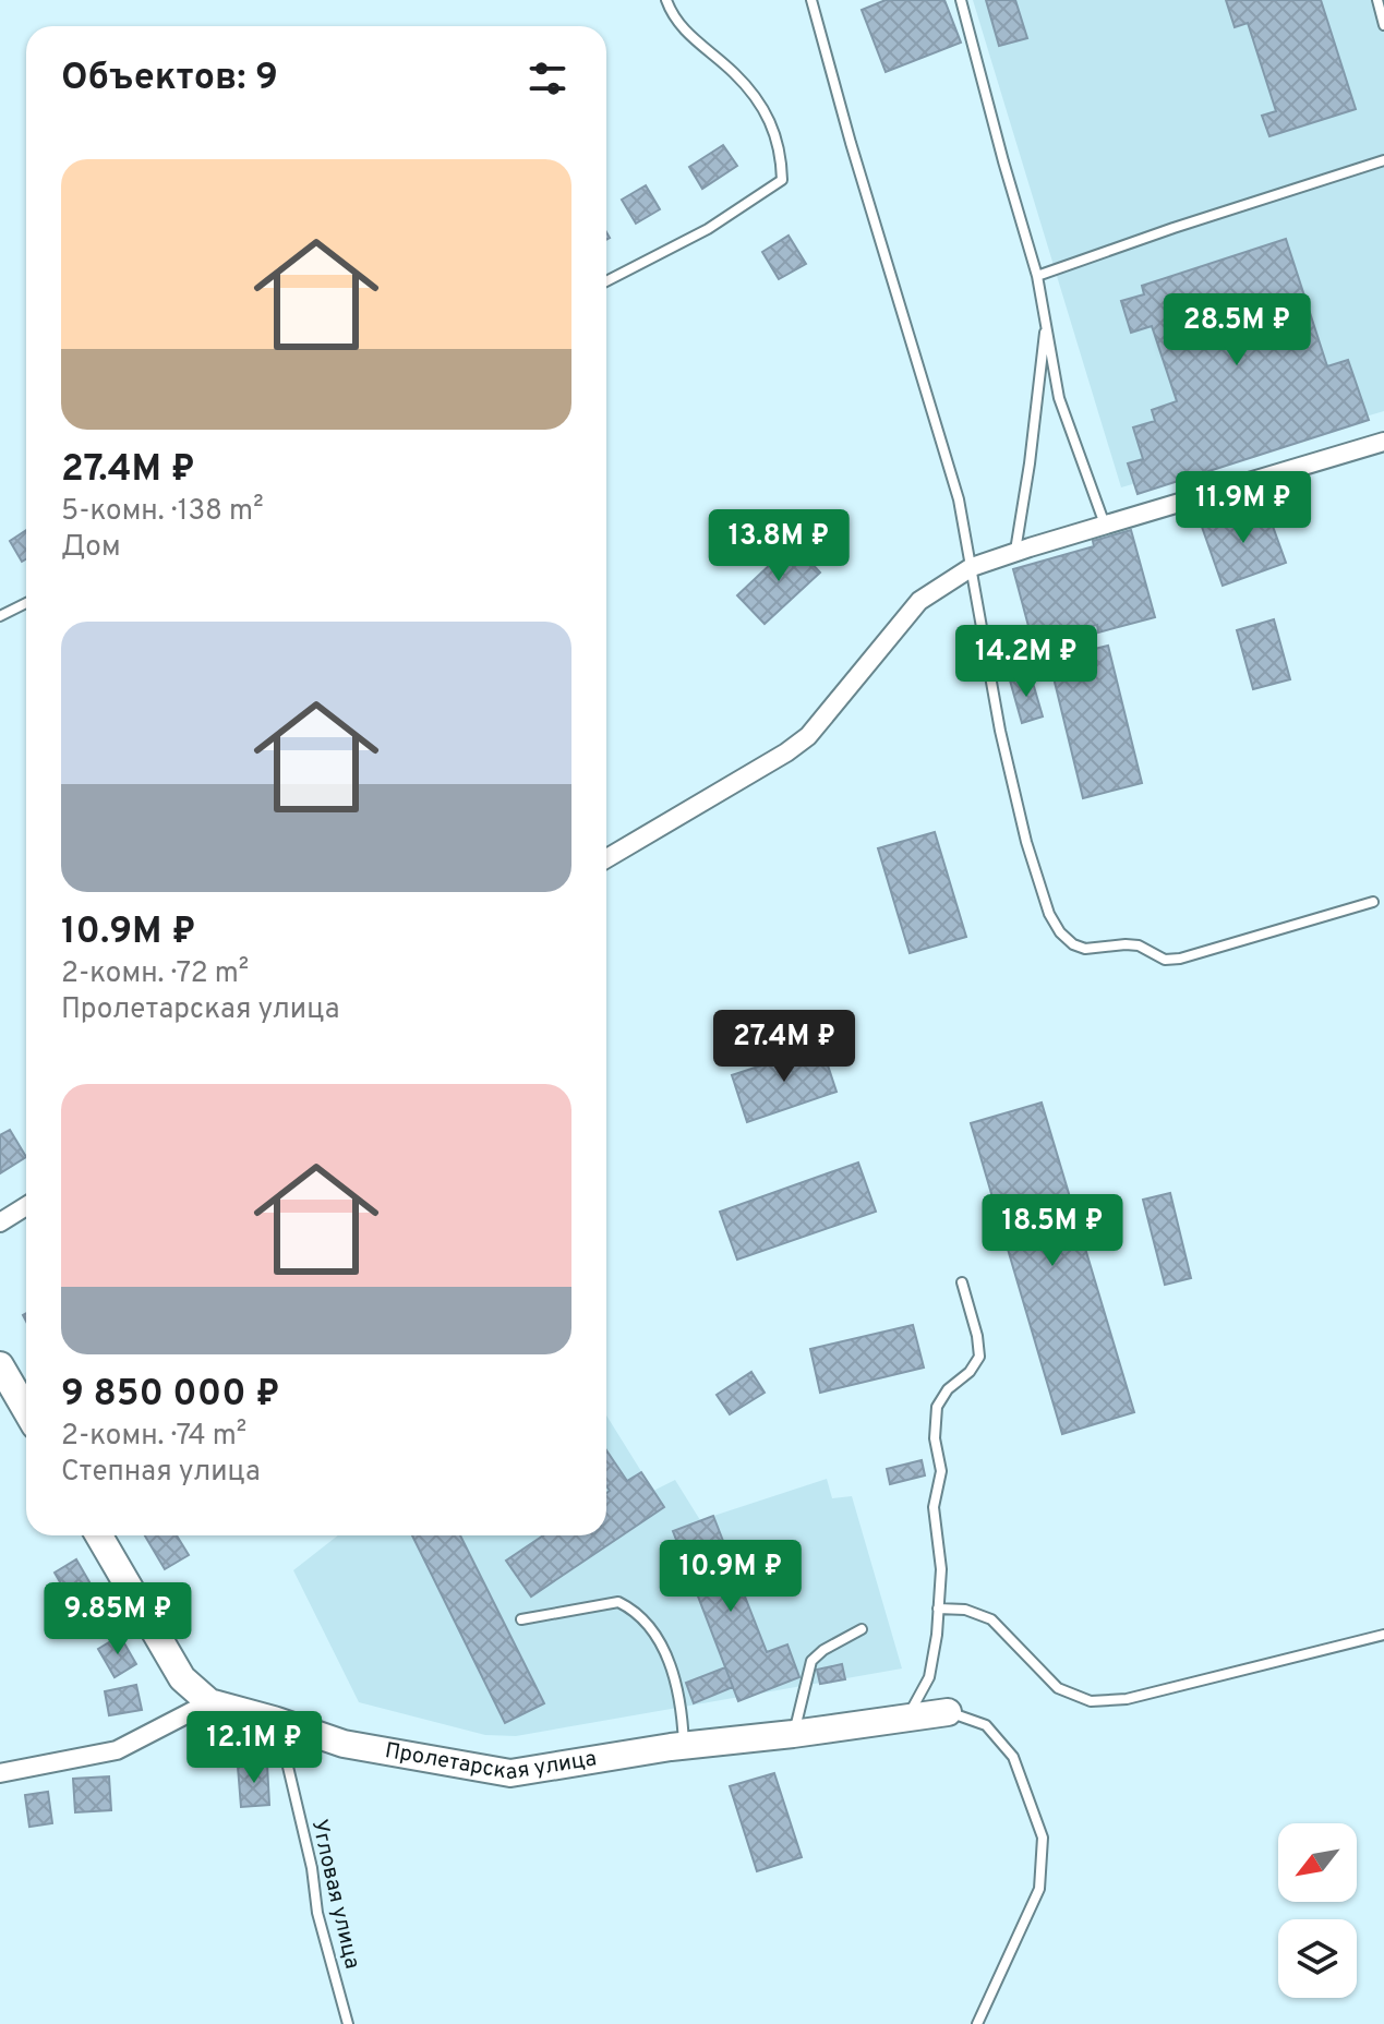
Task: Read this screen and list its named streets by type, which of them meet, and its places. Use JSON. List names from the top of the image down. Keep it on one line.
{"streets":{"street":["Пролетарская улица"],"lane":["Угловая улица"]},"crossings":[["Пролетарская улица","Угловая улица"]],"north":"bottom left","page":{"heading":"Объектов: 9","list":[{"name":"27.4M ₽","note":"5-комн. · 138 m² · Дом"},{"name":"10.9M ₽","note":"2-комн. · 72 m² · Пролетарская улица"},{"name":"9 850 000 ₽","note":"2-комн. · 74 m² · Степная улица"}],"price":["28.5M ₽","11.9M ₽","13.8M ₽","14.2M ₽","27.4M ₽","18.5M ₽","10.9M ₽","9.85M ₽","12.1M ₽"]}}
